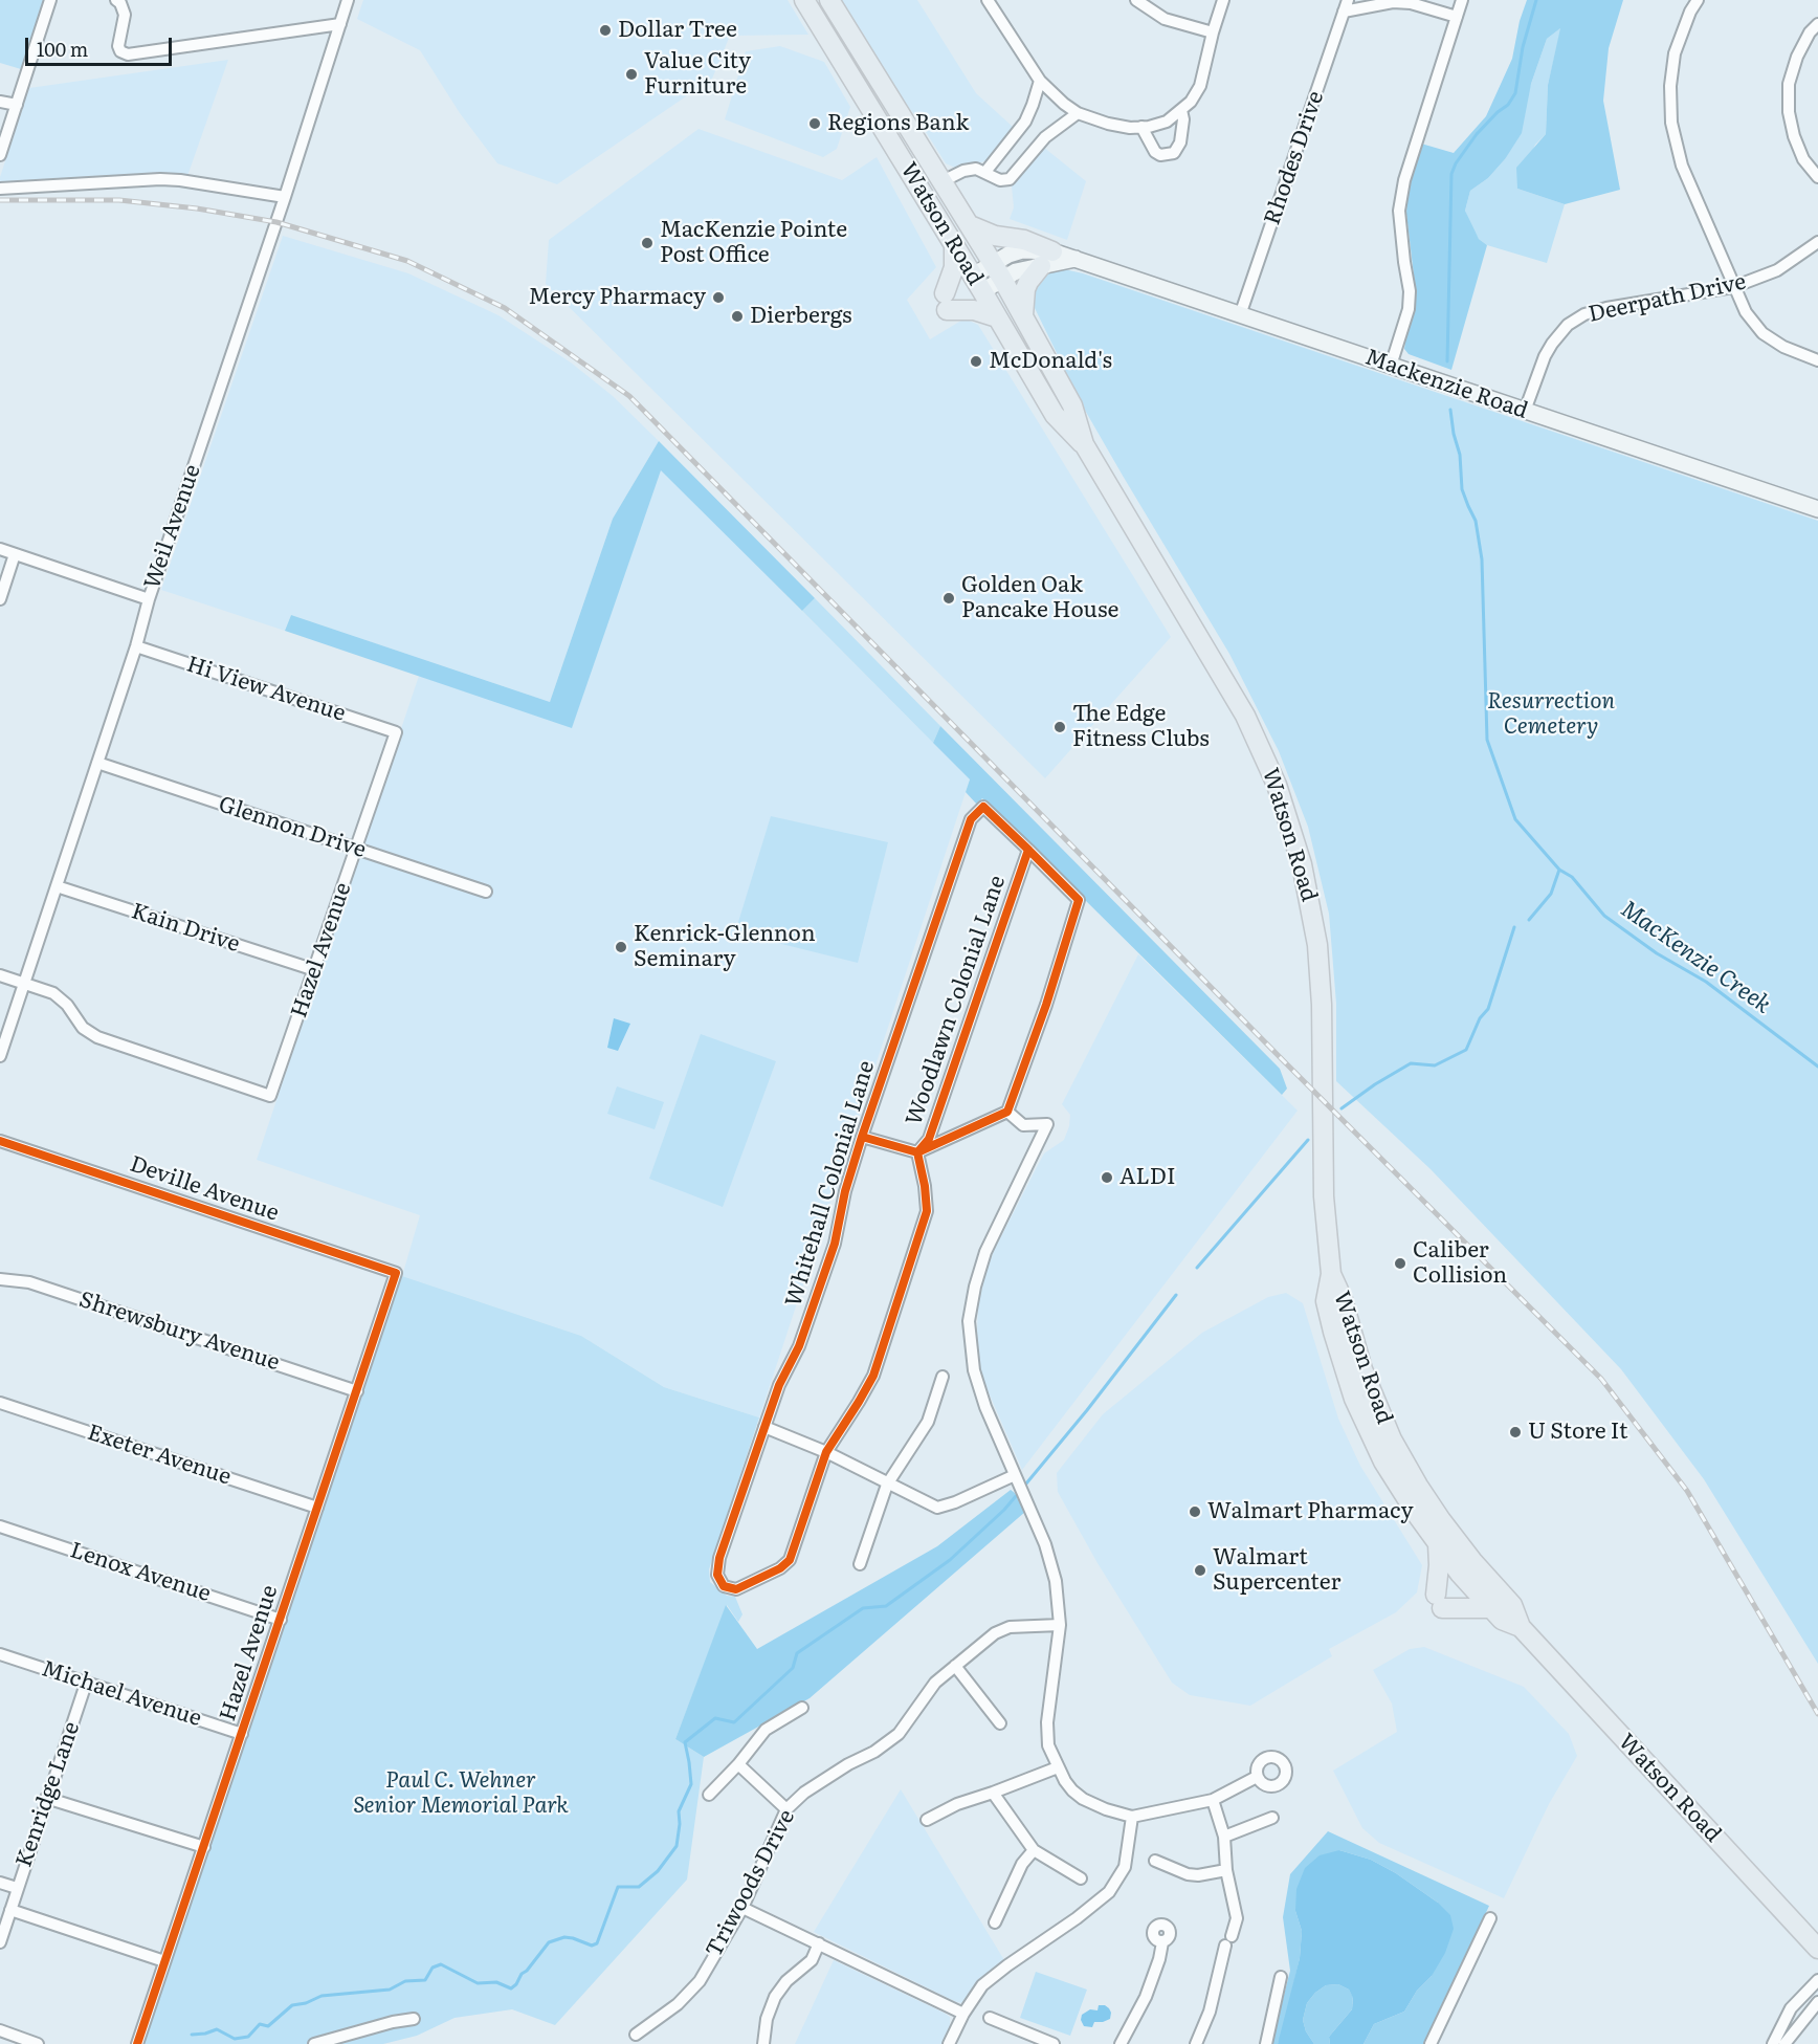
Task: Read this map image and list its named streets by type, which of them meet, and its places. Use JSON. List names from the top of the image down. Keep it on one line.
{"streets":{"main road":["Watson Road","Mackenzie Road"],"street":["Rhodes Drive","Deerpath Drive","Weil Avenue","Hi View Avenue","Glennon Drive","Kain Drive","Hazel Avenue","Woodlawn Colonial Lane","Whitehall Colonial Lane","Deville Avenue","Shrewsbury Avenue","Exeter Avenue","Lenox Avenue","Michael Avenue","Kenridge Lane","Triwoods Drive"]},"crossings":[["Rhodes Drive","Mackenzie Road"],["Watson Road","Mackenzie Road"],["Deerpath Drive","Mackenzie Road"],["Weil Avenue","Hi View Avenue"],["Weil Avenue","Glennon Drive"],["Weil Avenue","Kain Drive"],["Weil Avenue","Hazel Avenue"],["Hi View Avenue","Hazel Avenue"],["Glennon Drive","Hazel Avenue"],["Kain Drive","Hazel Avenue"],["Hazel Avenue","Deville Avenue"],["Hazel Avenue","Shrewsbury Avenue"],["Hazel Avenue","Exeter Avenue"],["Hazel Avenue","Lenox Avenue"],["Hazel Avenue","Michael Avenue"],["Woodlawn Colonial Lane","Whitehall Colonial Lane"],["Michael Avenue","Kenridge Lane"]],"water":["MacKenzie Creek"],"parks":["Resurrection Cemetery","Paul C. Wehner Senior Memorial Park"],"places":["Dollar Tree","Value City Furniture","Regions Bank","MacKenzie Pointe Post Office","Mercy Pharmacy","Dierbergs","McDonald's","Golden Oak Pancake House","The Edge Fitness Clubs","Kenrick-Glennon Seminary","ALDI","Caliber Collision","U Store It","Walmart Pharmacy","Walmart Supercenter"],"scale_bar":"100 m"}
